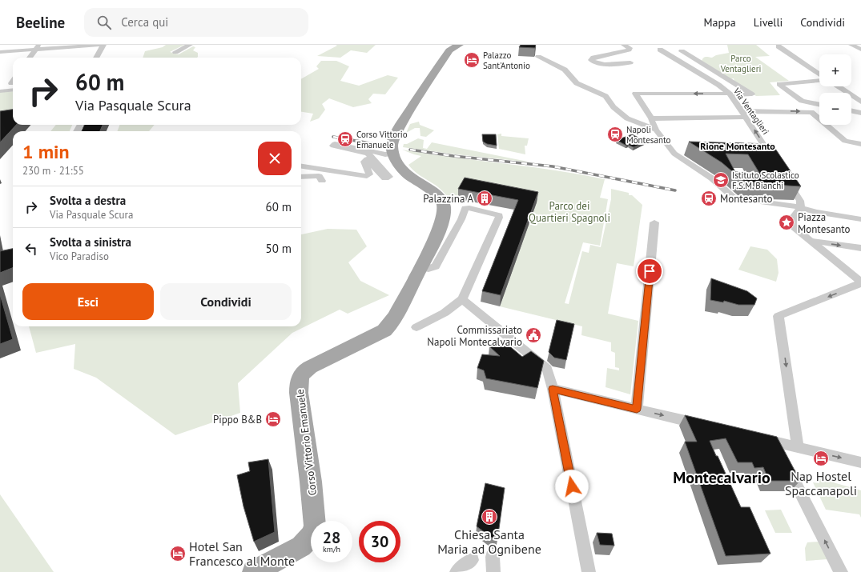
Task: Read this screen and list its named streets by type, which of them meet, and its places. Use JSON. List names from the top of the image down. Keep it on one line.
{"streets":{"main road":["Corso Vittorio Emanuele"],"street":["Via Ventaglieri"]},"districts":["Rione Montesanto","Montecalvario"],"parks":["Parco Ventaglieri","Parco dei Quartieri Spagnoli"],"places":{"hotel":["Palazzo Sant'Antonio","Pippo B&B","Nap Hostel Spaccanapoli","Hotel San Francesco al Monte"],"station":["Napoli Montesanto","Corso Vittorio Emanuele","Montesanto"],"school or university":["Istituto Scolastico F.S.M. Bianchi"],"building":["Palazzina A","Chiesa Santa Maria ad Ognibene"],"place":["Piazza Montesanto"],"public building":["Commissariato Napoli Montecalvario"]},"page":{"header":"Beeline","search":"Cerca qui","nav":["Mappa","Livelli","Condividi"],"map_buttons":["+","−"],"turn":["60 m","Via Pasquale Scura"],"heading":["1 min","230 m · 21:55"],"list":[{"name":"Svolta a destra","note":"Via Pasquale Scura","value":"60 m"},{"name":"Svolta a sinistra","note":"Vico Paradiso","value":"50 m"}],"buttons":["Esci","Condividi"],"speed":"28 km/h","limit":"30"}}
